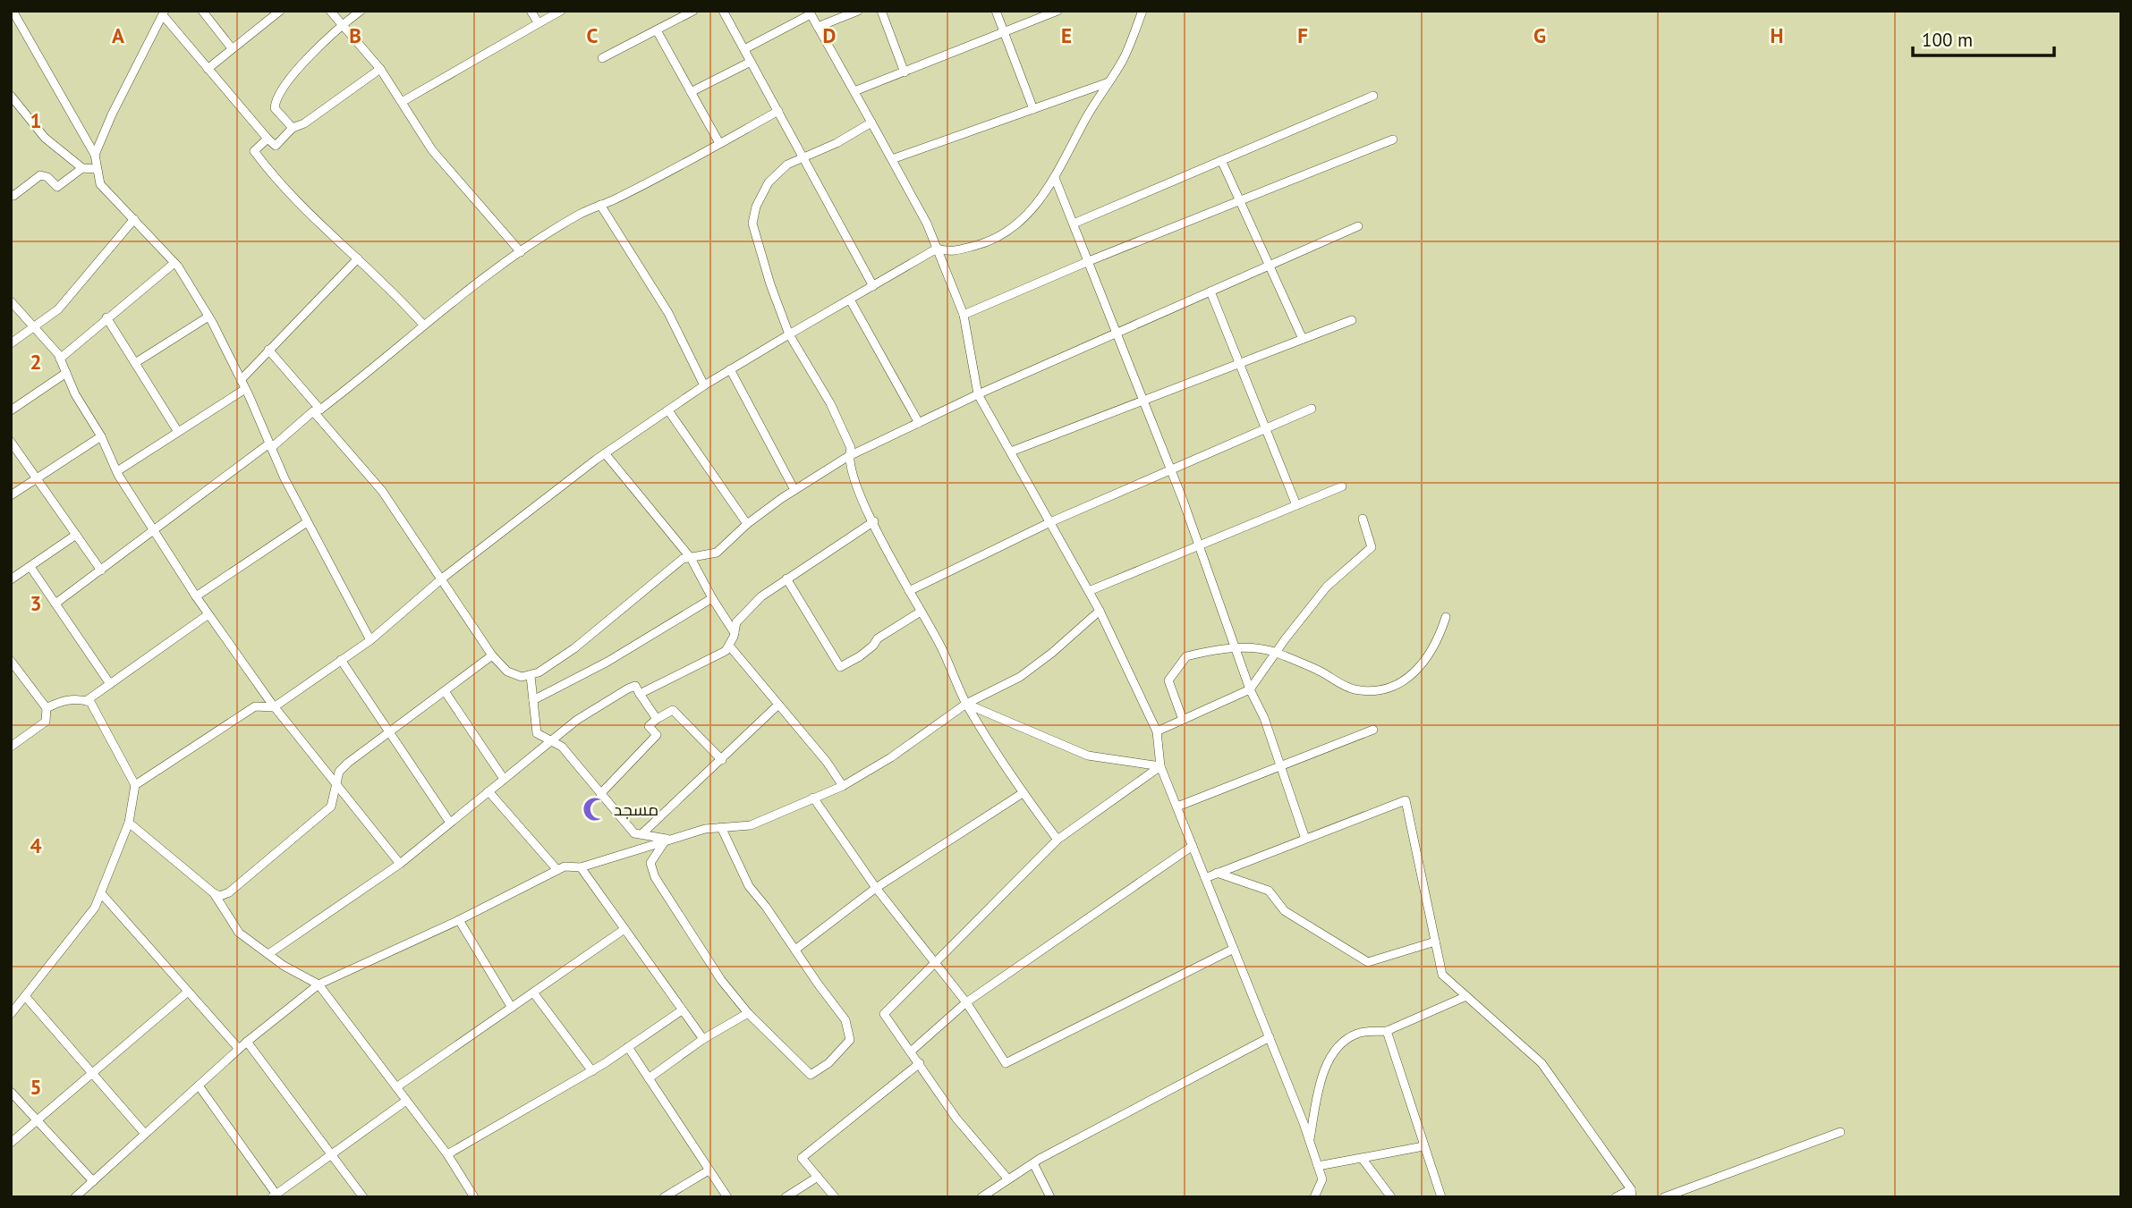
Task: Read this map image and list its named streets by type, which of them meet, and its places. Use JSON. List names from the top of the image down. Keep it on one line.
{"places":{"mosque":["مسجد"]},"scale_bar":"100 m","grid":{"columns":["A","B","C","D","E","F","G","H"],"rows":["1","2","3","4","5"]}}
